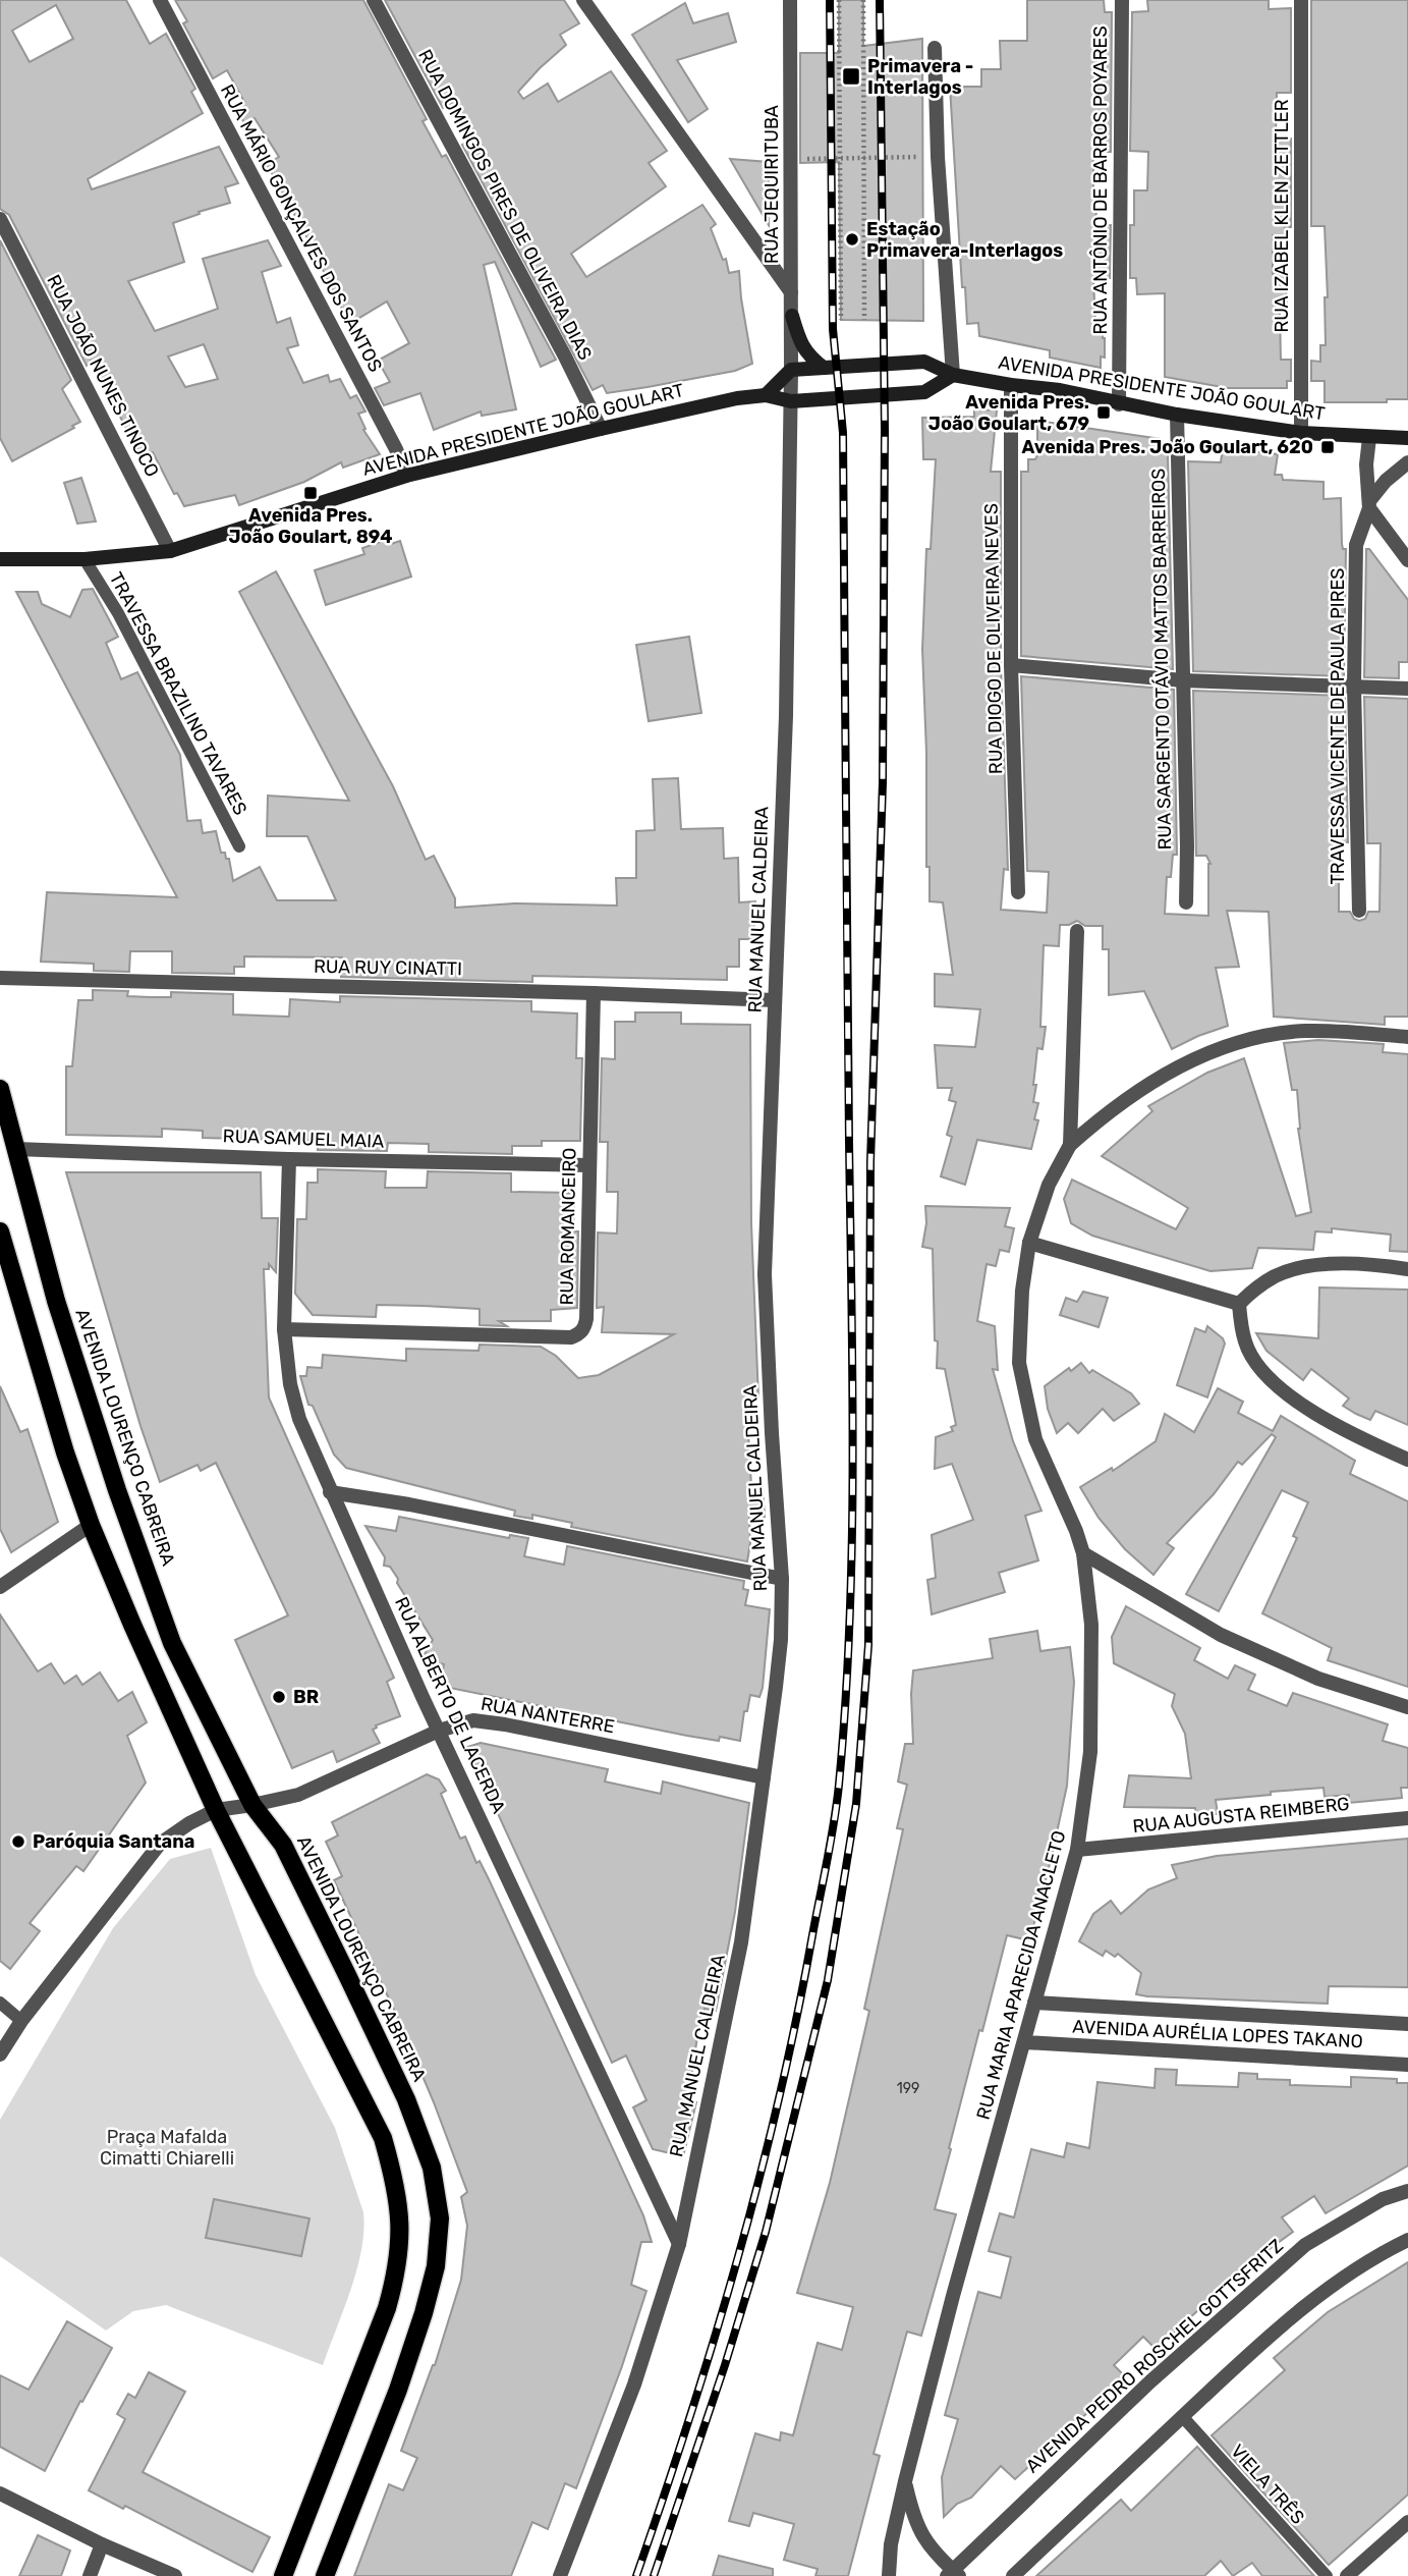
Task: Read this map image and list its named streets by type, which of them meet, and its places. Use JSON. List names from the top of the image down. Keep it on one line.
{"streets":{"main road":["AVENIDA PRESIDENTE JOÃO GOULART","AVENIDA LOURENÇO CABREIRA"],"street":["RUA ANTÔNIO DE BARROS POYARES","RUA JEQUIRITUBA","RUA DOMINGOS PIRES DE OLIVEIRA DIAS","RUA IZABEL KLEN ZETTLER","RUA MÁRIO GONÇALVES DOS SANTOS","RUA JOÃO NUNES TINOCO","RUA DIOGO DE OLIVEIRA NEVES","RUA SARGENTO OTÁVIO MATTOS BARREIROS","TRAVESSA VICENTE DE PAULA PIRES","RUA MANUEL CALDEIRA","RUA RUY CINATTI","RUA SAMUEL MAIA","RUA ROMANCEIRO","RUA ALBERTO DE LACERDA","RUA NANTERRE","RUA AUGUSTA REIMBERG","RUA MARIA APARECIDA ANACLETO","AVENIDA AURÉLIA LOPES TAKANO","AVENIDA PEDRO ROSCHEL GOTTSFRITZ"],"lane":["TRAVESSA BRAZILINO TAVARES","VIELA TRÊS"]},"crossings":[["RUA ANTÔNIO DE BARROS POYARES","AVENIDA PRESIDENTE JOÃO GOULART"],["RUA JEQUIRITUBA","AVENIDA PRESIDENTE JOÃO GOULART"],["RUA JEQUIRITUBA","RUA MANUEL CALDEIRA"],["RUA DOMINGOS PIRES DE OLIVEIRA DIAS","AVENIDA PRESIDENTE JOÃO GOULART"],["RUA IZABEL KLEN ZETTLER","AVENIDA PRESIDENTE JOÃO GOULART"],["RUA MÁRIO GONÇALVES DOS SANTOS","AVENIDA PRESIDENTE JOÃO GOULART"],["RUA JOÃO NUNES TINOCO","AVENIDA PRESIDENTE JOÃO GOULART"],["AVENIDA PRESIDENTE JOÃO GOULART","RUA DIOGO DE OLIVEIRA NEVES"],["AVENIDA PRESIDENTE JOÃO GOULART","RUA SARGENTO OTÁVIO MATTOS BARREIROS"],["AVENIDA PRESIDENTE JOÃO GOULART","TRAVESSA BRAZILINO TAVARES"],["AVENIDA PRESIDENTE JOÃO GOULART","TRAVESSA VICENTE DE PAULA PIRES"],["AVENIDA PRESIDENTE JOÃO GOULART","RUA MANUEL CALDEIRA"],["RUA MANUEL CALDEIRA","RUA RUY CINATTI"],["RUA MANUEL CALDEIRA","RUA ALBERTO DE LACERDA"],["RUA MANUEL CALDEIRA","RUA NANTERRE"],["RUA RUY CINATTI","RUA ROMANCEIRO"],["RUA SAMUEL MAIA","RUA ROMANCEIRO"],["RUA SAMUEL MAIA","AVENIDA LOURENÇO CABREIRA"],["RUA SAMUEL MAIA","RUA ALBERTO DE LACERDA"],["RUA ROMANCEIRO","RUA ALBERTO DE LACERDA"],["AVENIDA LOURENÇO CABREIRA","RUA NANTERRE"],["RUA ALBERTO DE LACERDA","RUA NANTERRE"],["RUA AUGUSTA REIMBERG","RUA MARIA APARECIDA ANACLETO"],["RUA MARIA APARECIDA ANACLETO","AVENIDA AURÉLIA LOPES TAKANO"],["RUA MARIA APARECIDA ANACLETO","AVENIDA PEDRO ROSCHEL GOTTSFRITZ"]],"parks":["Praça Mafalda Cimatti Chiarelli"],"places":{"transit":["Primavera - Interlagos","Avenida Pres. João Goulart, 679","Avenida Pres. João Goulart, 620","Avenida Pres. João Goulart, 894"],"other":["Estação Primavera-Interlagos","BR","Paróquia Santana"]},"house_numbers":["199"]}
